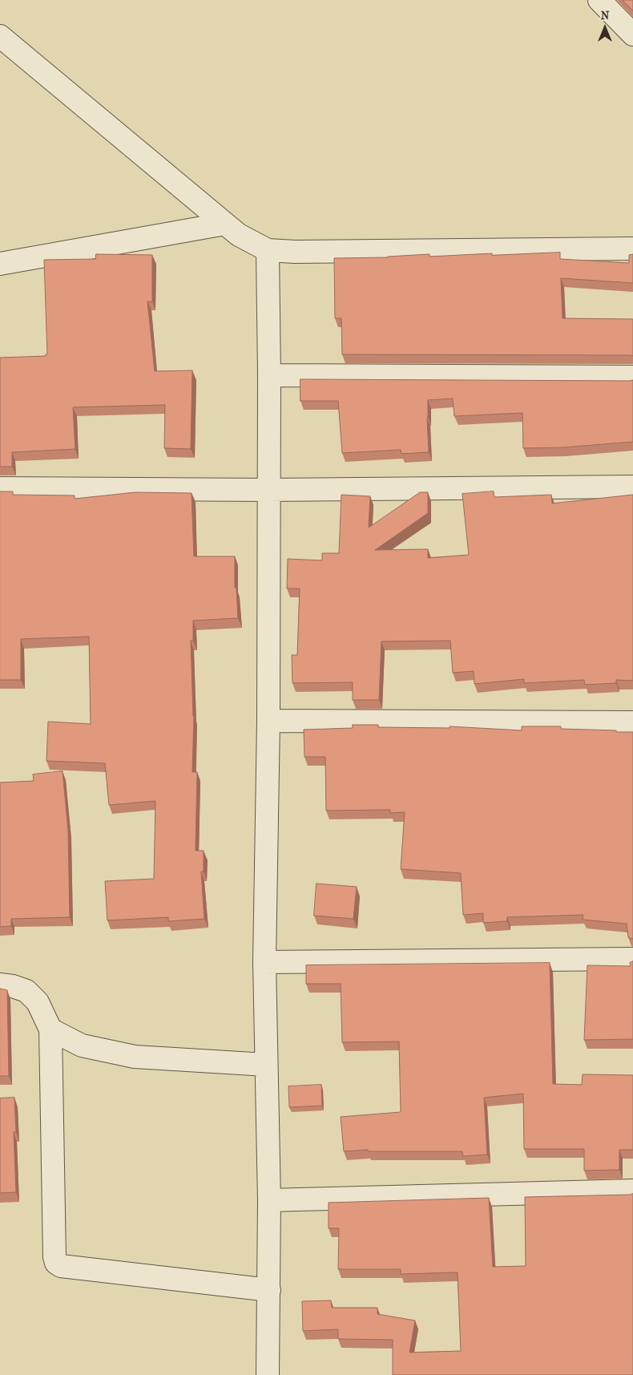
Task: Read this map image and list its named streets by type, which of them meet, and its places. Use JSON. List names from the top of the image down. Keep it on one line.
{"north":"top"}
